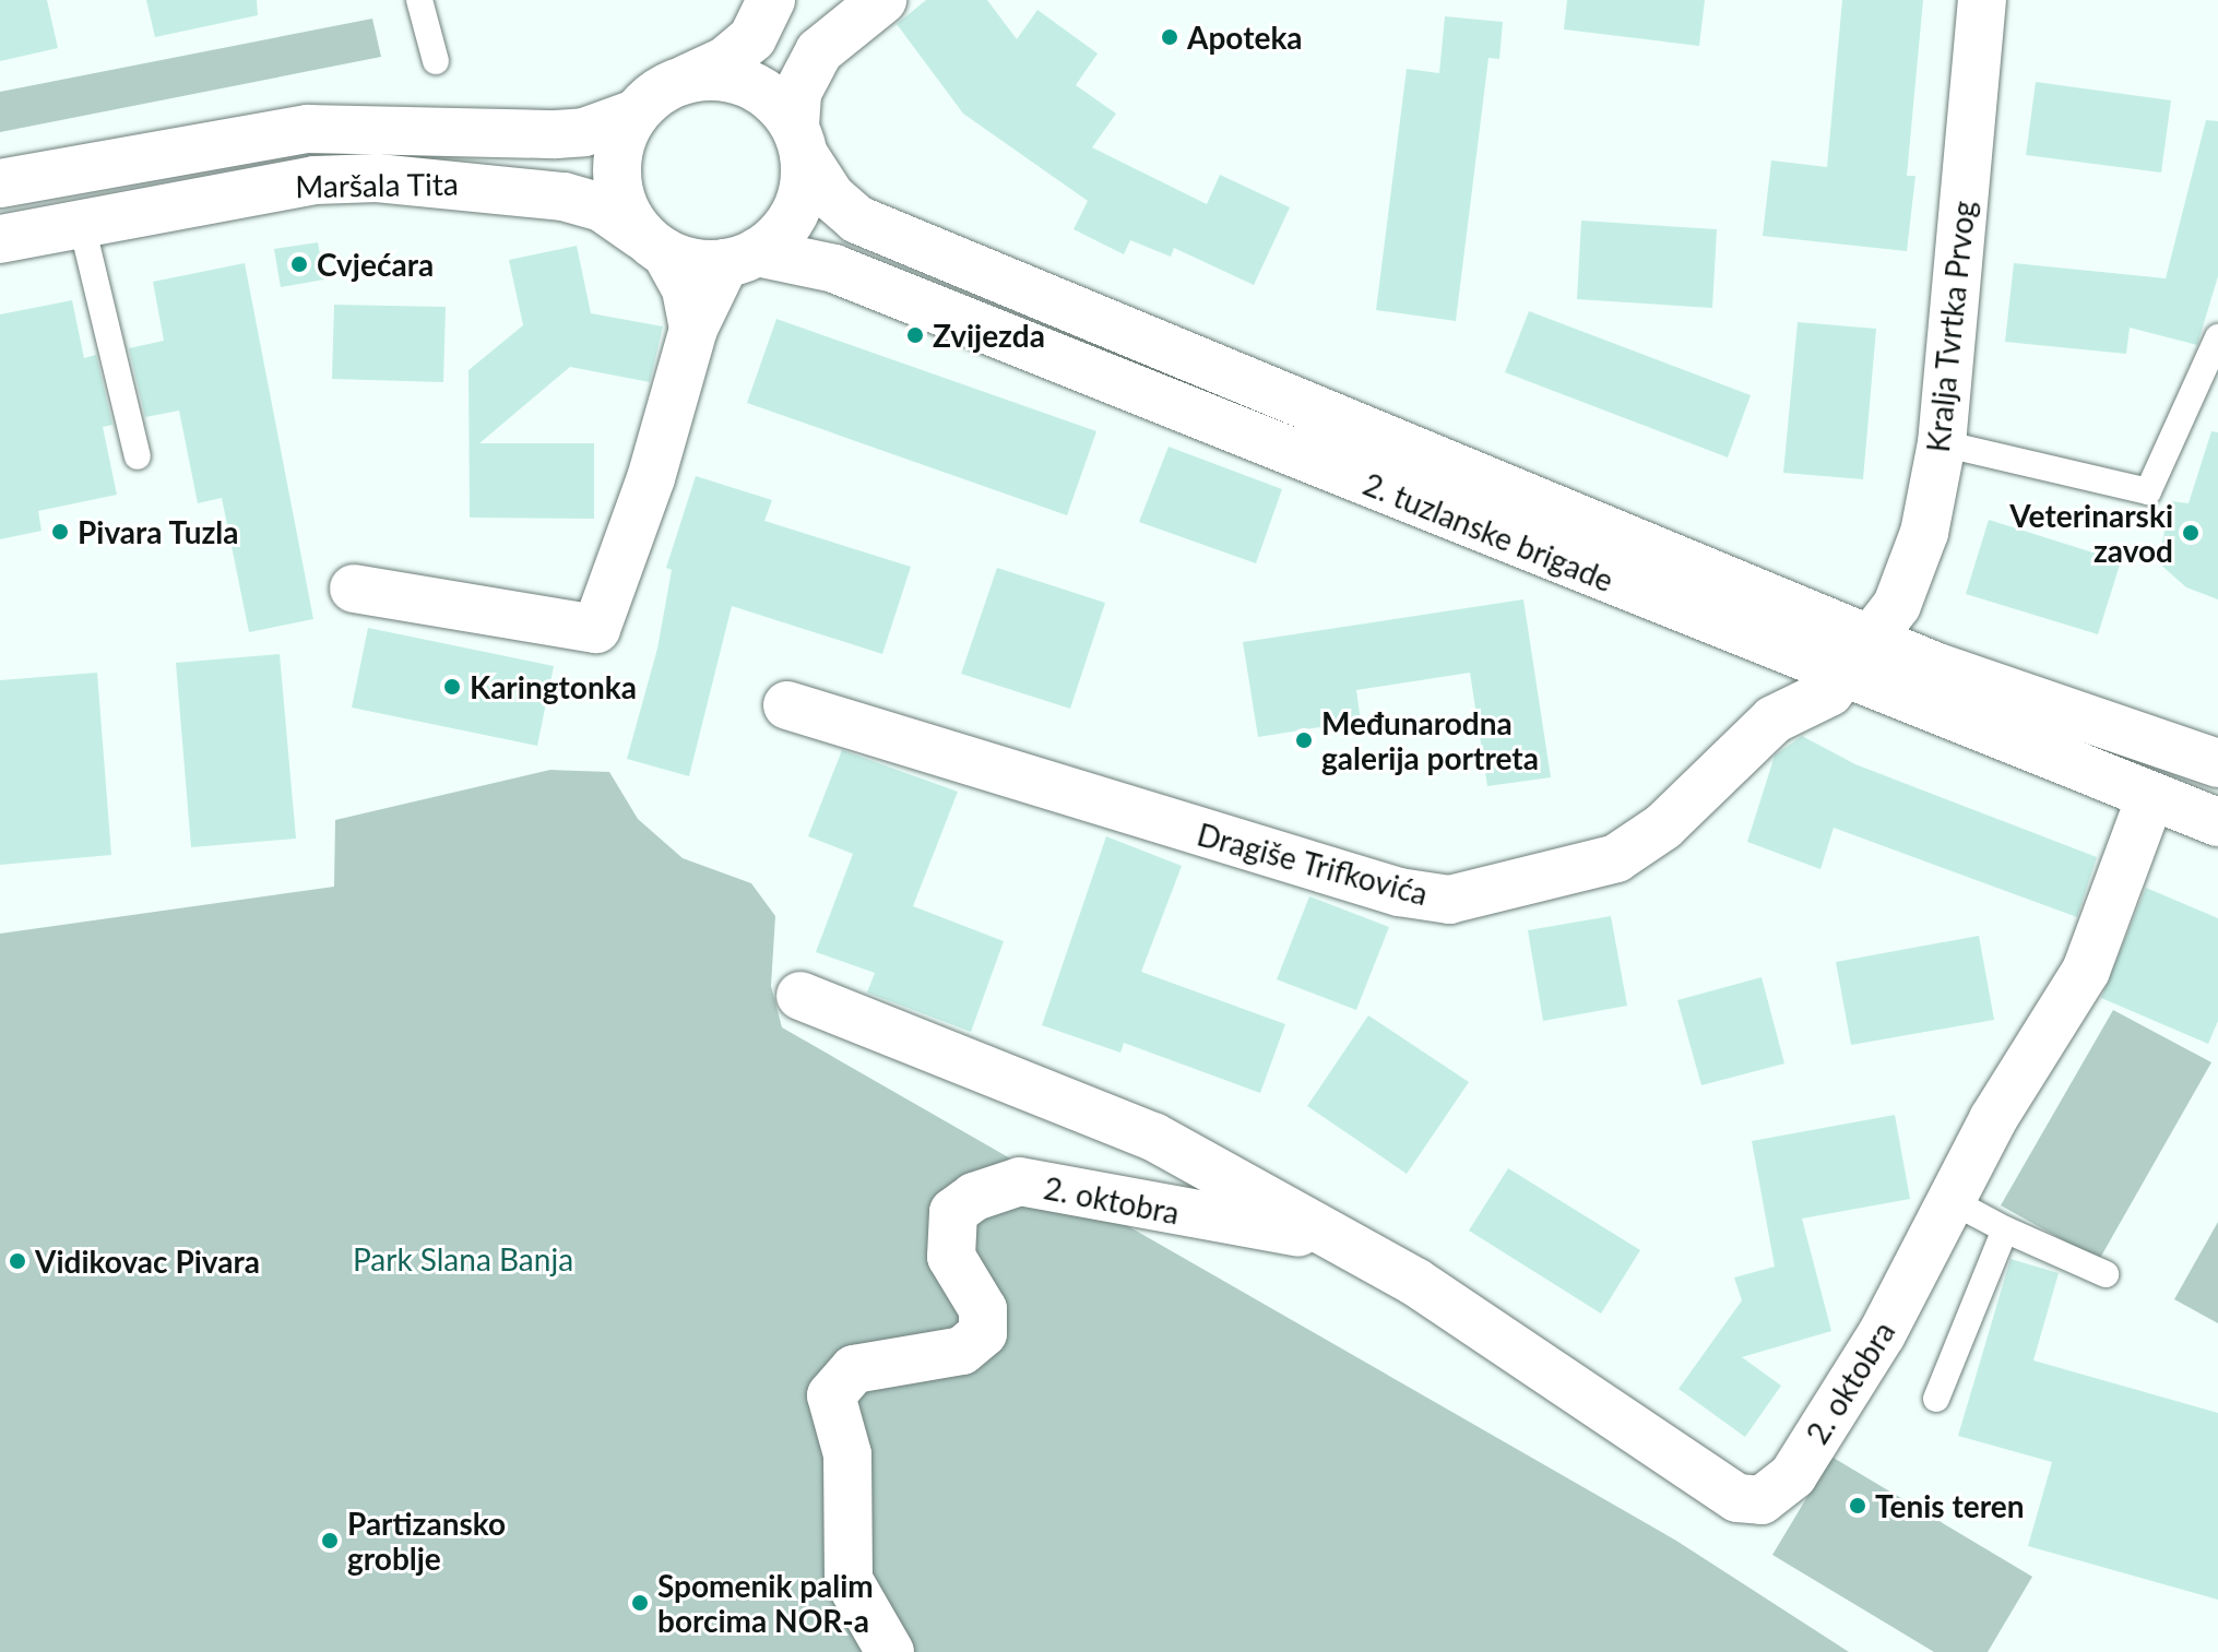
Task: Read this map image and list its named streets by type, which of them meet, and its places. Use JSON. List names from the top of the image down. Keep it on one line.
{"streets":{"street":["Maršala Tita","Kralja Tvrtka Prvog","2. tuzlanske brigade","Dragiše Trifkovića","2. oktobra"]},"crossings":[["Maršala Tita","2. tuzlanske brigade"],["Kralja Tvrtka Prvog","2. tuzlanske brigade"],["Kralja Tvrtka Prvog","Dragiše Trifkovića"],["2. tuzlanske brigade","Dragiše Trifkovića"],["2. tuzlanske brigade","2. oktobra"]],"parks":["Park Slana Banja"],"places":["Apoteka","Cvjećara","Zvijezda","Pivara Tuzla","Veterinarski zavod","Karingtonka","Međunarodna galerija portreta","Vidikovac Pivara","Tenis teren","Partizansko groblje","Spomenik palim borcima NOR-a"]}
